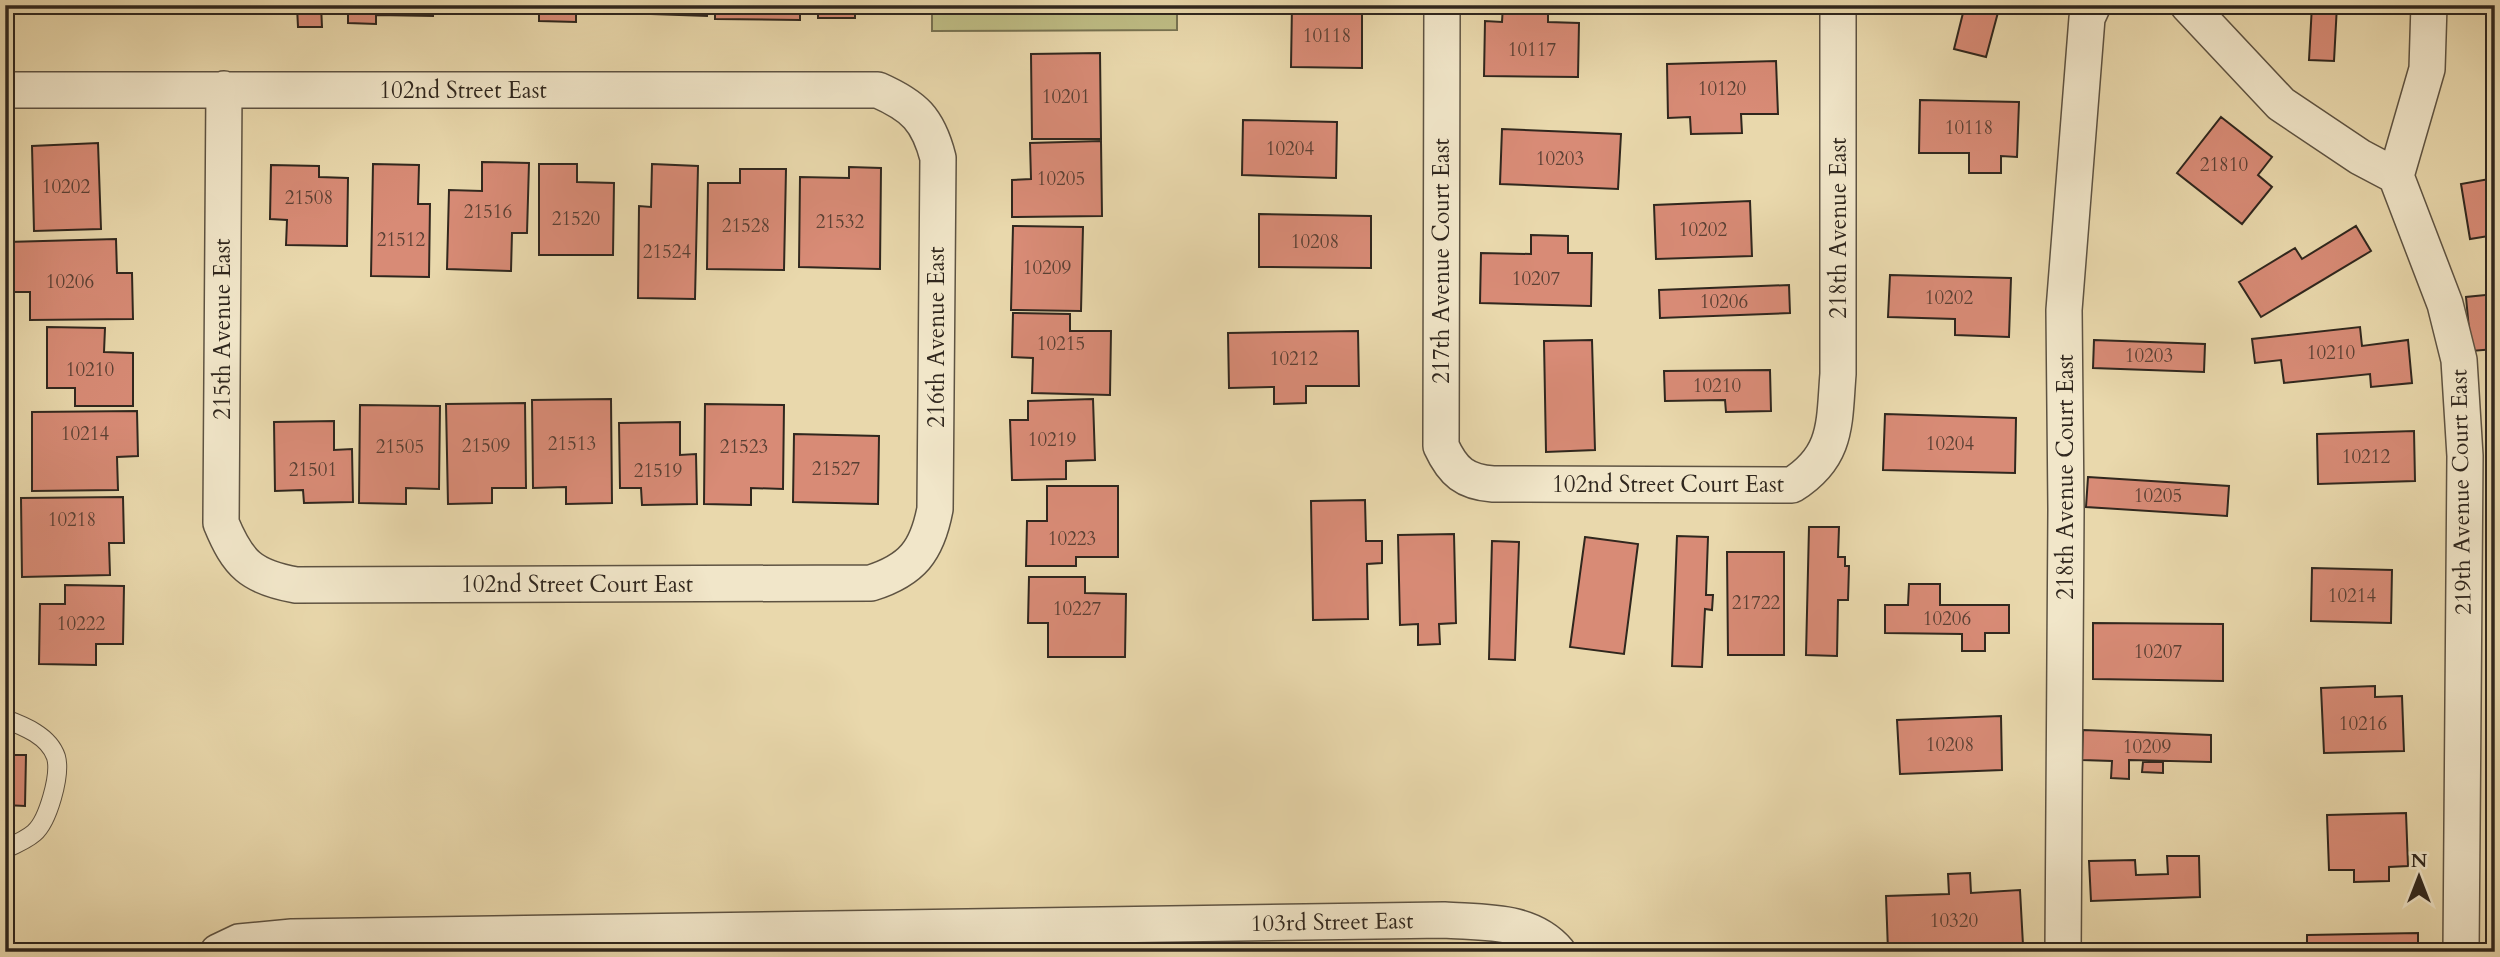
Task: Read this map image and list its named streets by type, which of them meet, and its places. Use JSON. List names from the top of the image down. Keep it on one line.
{"streets":{"street":["102nd Street East","218th Avenue East","217th Avenue Court East","215th Avenue East","216th Avenue East","218th Avenue Court East","102nd Street Court East","219th Avenue Court East","103rd Street East"]},"crossings":[["102nd Street East","215th Avenue East"],["102nd Street East","216th Avenue East"],["218th Avenue East","102nd Street Court East"],["217th Avenue Court East","102nd Street Court East"],["215th Avenue East","102nd Street Court East"],["216th Avenue East","102nd Street Court East"]],"house_numbers":["10118","10117","10120","10201","10118","10204","10203","21810","10205","10202","21508","21516","21520","21532","21528","10202","21512","10208","21524","10209","10207","10206","10202","10206","10215","10210","10203","10212","10210","10210","10214","10219","21513","10204","21509","21505","21523","10212","21527","21501","21519","10205","10218","10223","10214","21722","10227","10206","10222","10207","10216","10208","10209","10320"],"north":"top"}
